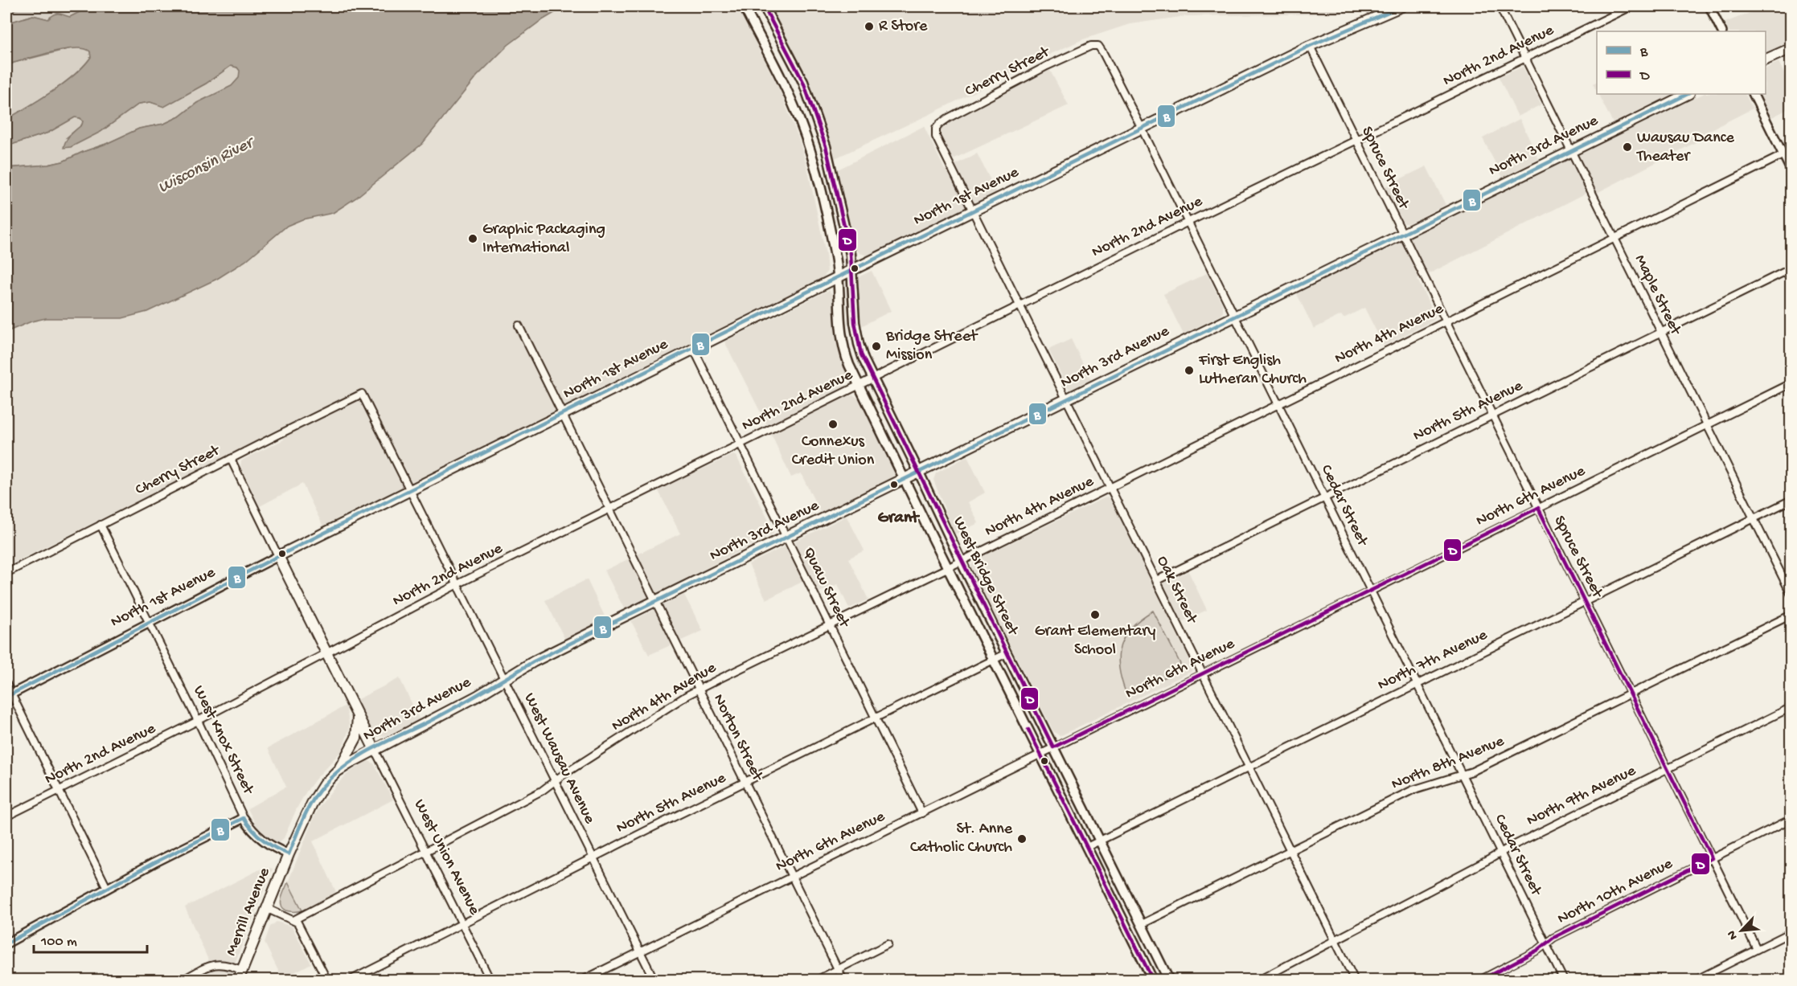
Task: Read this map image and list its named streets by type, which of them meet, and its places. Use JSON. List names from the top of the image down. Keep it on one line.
{"streets":{"main road":["North 3rd Avenue","North 1st Avenue","West Bridge Street","Merrill Avenue"],"street":["North 2nd Avenue","Cherry Street","Spruce Street","Maple Street","North 4th Avenue","North 5th Avenue","North 6th Avenue","Cedar Street","Quaw Street","Oak Street","North 7th Avenue","Norton Street","West Knox Street","West Wausau Avenue","North 8th Avenue","North 9th Avenue","West Union Avenue","North 10th Avenue"]},"crossings":[["North 2nd Avenue","Spruce Street"],["North 2nd Avenue","Maple Street"],["North 2nd Avenue","Cedar Street"],["North 2nd Avenue","West Bridge Street"],["North 2nd Avenue","Quaw Street"],["North 2nd Avenue","Oak Street"],["North 2nd Avenue","Norton Street"],["North 2nd Avenue","West Knox Street"],["North 2nd Avenue","West Wausau Avenue"],["Cherry Street","Cedar Street"],["Cherry Street","Oak Street"],["Cherry Street","West Knox Street"],["Cherry Street","West Wausau Avenue"],["North 3rd Avenue","Spruce Street"],["North 3rd Avenue","Maple Street"],["North 3rd Avenue","Cedar Street"],["North 3rd Avenue","West Bridge Street"],["North 3rd Avenue","Quaw Street"],["North 3rd Avenue","Oak Street"],["North 3rd Avenue","Norton Street"],["North 3rd Avenue","West Wausau Avenue"],["North 3rd Avenue","West Union Avenue"],["North 3rd Avenue","Merrill Avenue"],["Spruce Street","North 1st Avenue"],["Spruce Street","North 4th Avenue"],["Spruce Street","North 5th Avenue"],["Spruce Street","North 6th Avenue"],["Spruce Street","North 7th Avenue"],["Spruce Street","North 8th Avenue"],["Spruce Street","North 9th Avenue"],["Spruce Street","North 10th Avenue"],["North 1st Avenue","Cedar Street"],["North 1st Avenue","West Bridge Street"],["North 1st Avenue","Quaw Street"],["North 1st Avenue","Oak Street"],["North 1st Avenue","Norton Street"],["North 1st Avenue","West Knox Street"],["North 1st Avenue","West Wausau Avenue"],["Maple Street","North 4th Avenue"],["Maple Street","North 5th Avenue"],["Maple Street","North 6th Avenue"],["Maple Street","North 7th Avenue"],["North 4th Avenue","Cedar Street"],["North 4th Avenue","West Bridge Street"],["North 4th Avenue","Quaw Street"],["North 4th Avenue","Oak Street"],["North 4th Avenue","Norton Street"],["North 4th Avenue","West Wausau Avenue"],["North 4th Avenue","West Union Avenue"],["North 5th Avenue","Cedar Street"],["North 5th Avenue","West Bridge Street"],["North 5th Avenue","Quaw Street"],["North 5th Avenue","Oak Street"],["North 5th Avenue","Norton Street"],["North 5th Avenue","West Wausau Avenue"],["North 5th Avenue","West Union Avenue"],["North 6th Avenue","Cedar Street"],["North 6th Avenue","West Bridge Street"],["North 6th Avenue","Quaw Street"],["North 6th Avenue","Oak Street"],["North 6th Avenue","Norton Street"],["North 6th Avenue","West Wausau Avenue"],["Cedar Street","North 7th Avenue"],["Cedar Street","North 8th Avenue"],["Cedar Street","North 9th Avenue"],["Cedar Street","North 10th Avenue"],["West Bridge Street","North 7th Avenue"],["West Bridge Street","North 8th Avenue"],["Oak Street","North 7th Avenue"],["Oak Street","North 8th Avenue"],["Oak Street","North 9th Avenue"],["West Knox Street","Merrill Avenue"]],"districts":["Grant"],"water":["Wisconsin River"],"places":["R Store","Wausau Dance Theater","Graphic Packaging International","Bridge Street Mission","First English Lutheran Church","Connexus Credit Union","Grant Elementary School","St. Anne Catholic Church"],"lines":["transit line B","transit line D"],"legend":["B","D"],"scale_bar":"100 m","north":"bottom left"}
